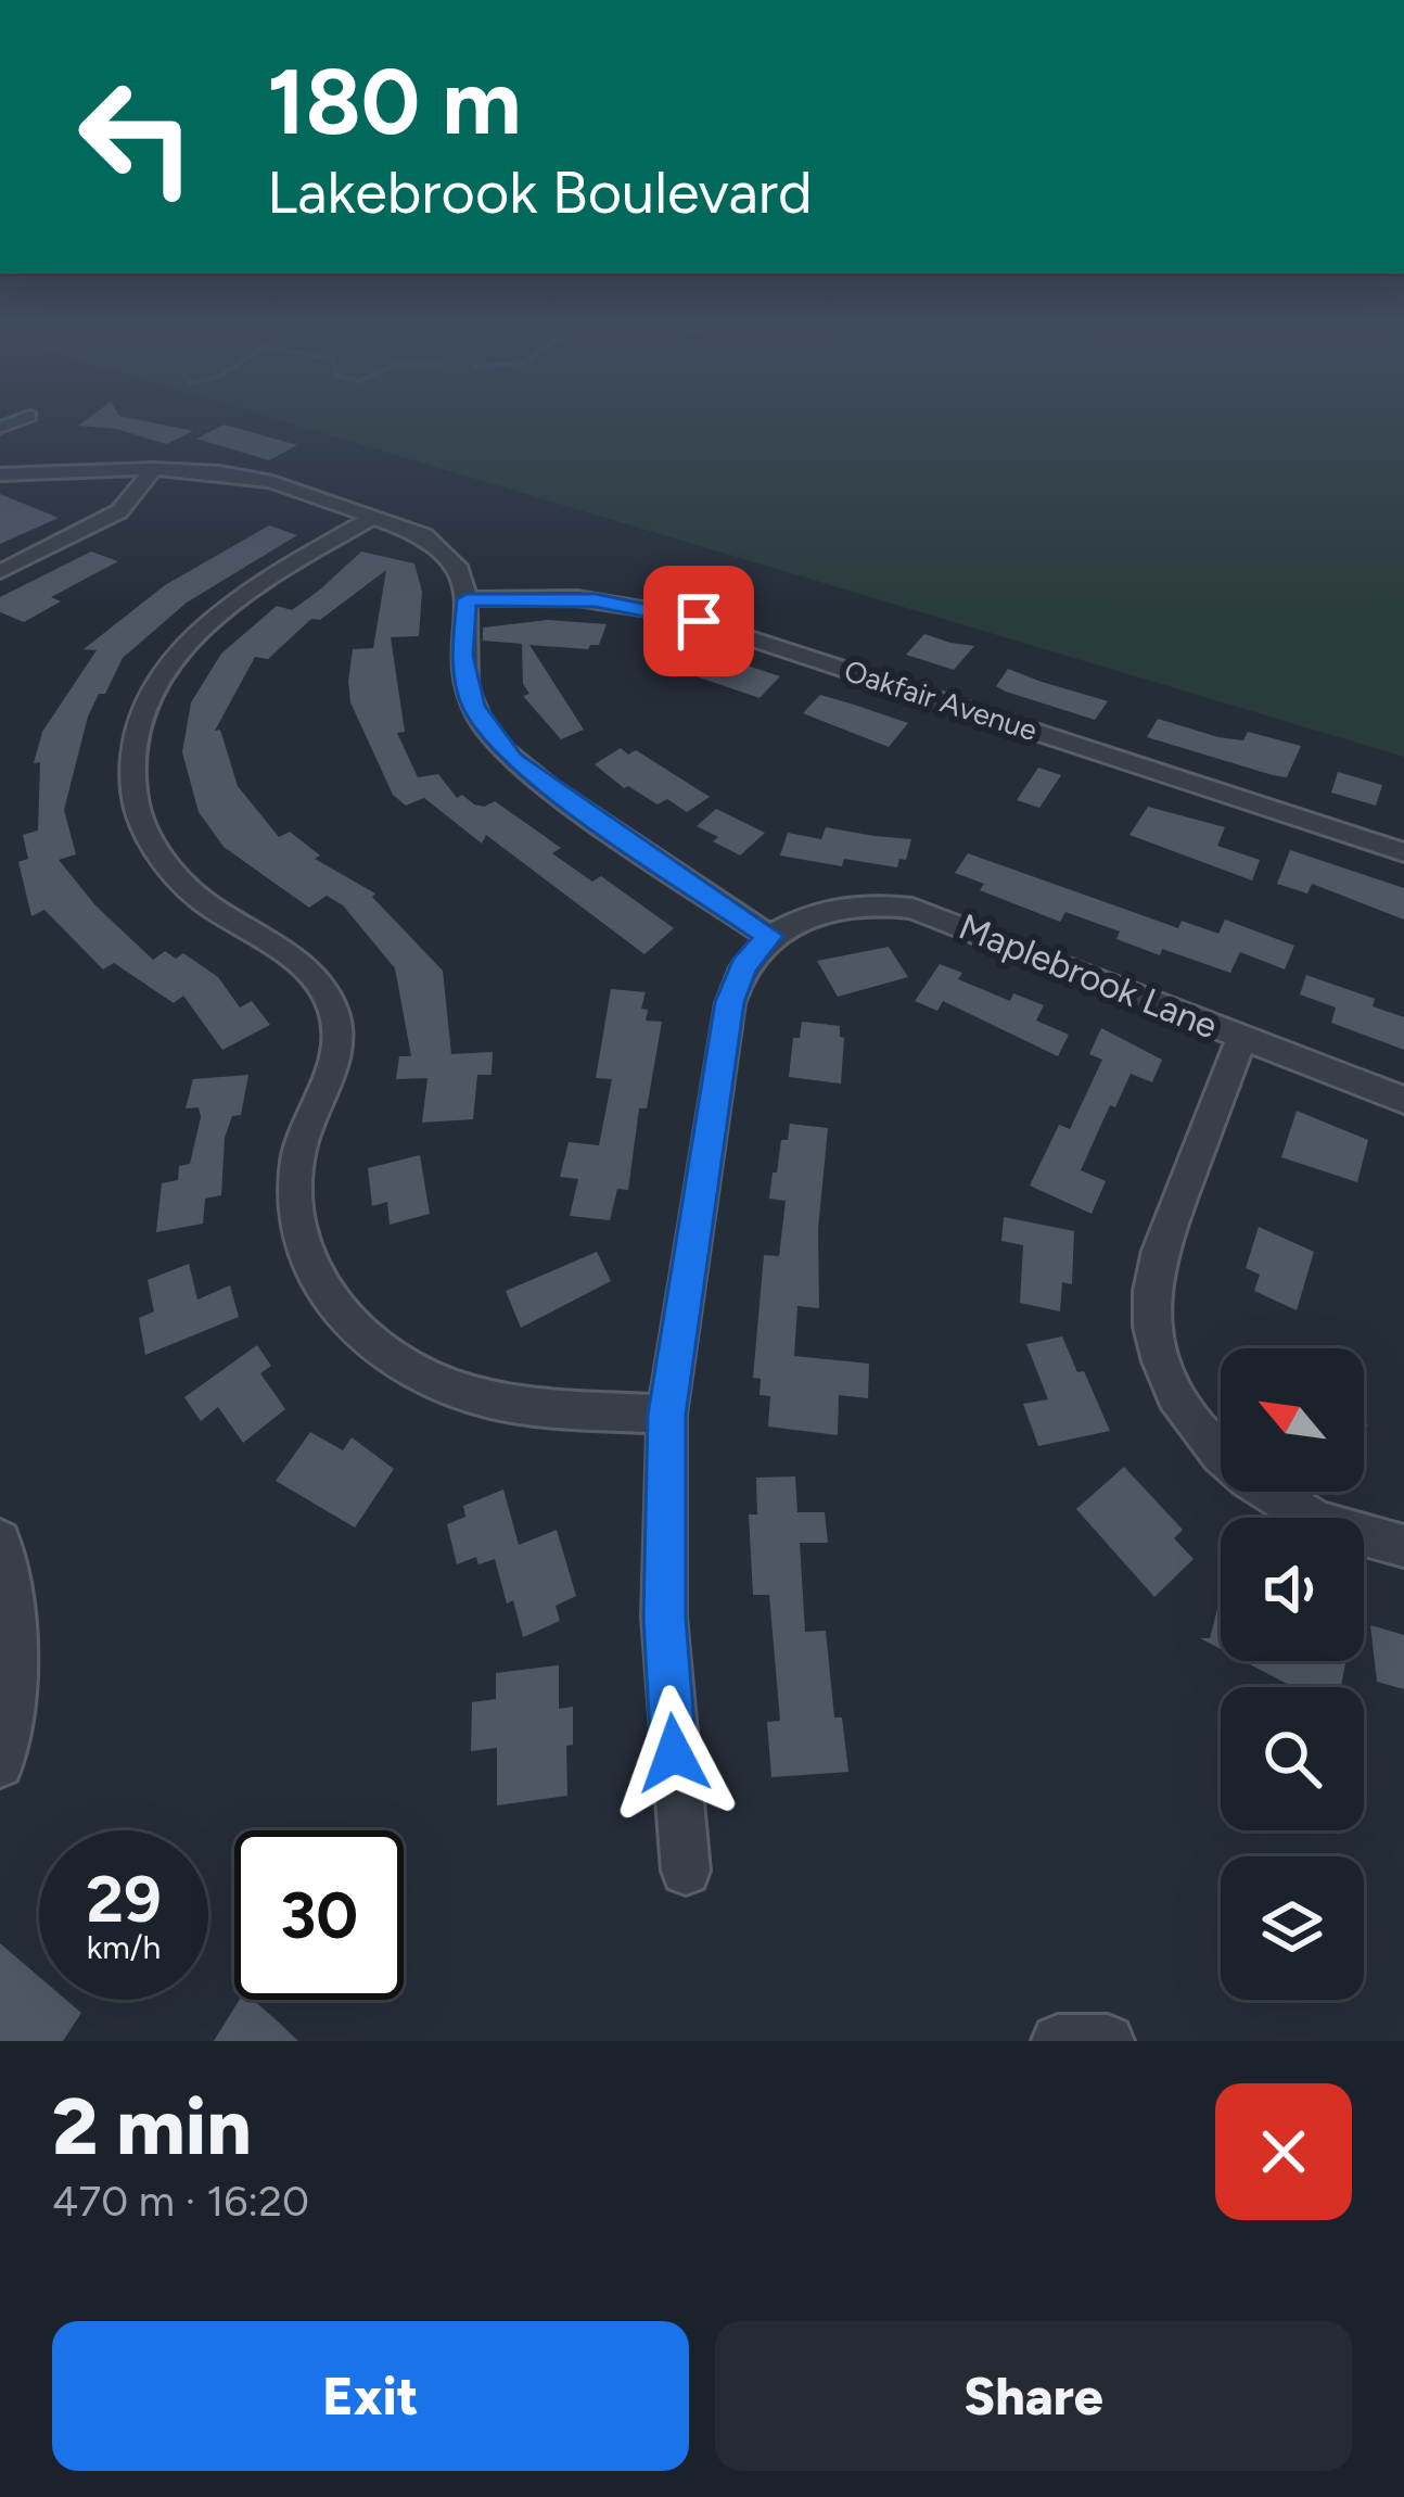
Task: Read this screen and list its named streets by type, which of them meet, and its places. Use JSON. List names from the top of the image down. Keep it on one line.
{"streets":{"street":["Oakfair Avenue","Maplebrook Lane"]},"north":"top left","page":{"turn":["180 m","Lakebrook Boulevard"],"speed":"29 km/h","limit":"30","heading":["2 min","470 m · 16:20"],"buttons":["Exit","Share"]}}
